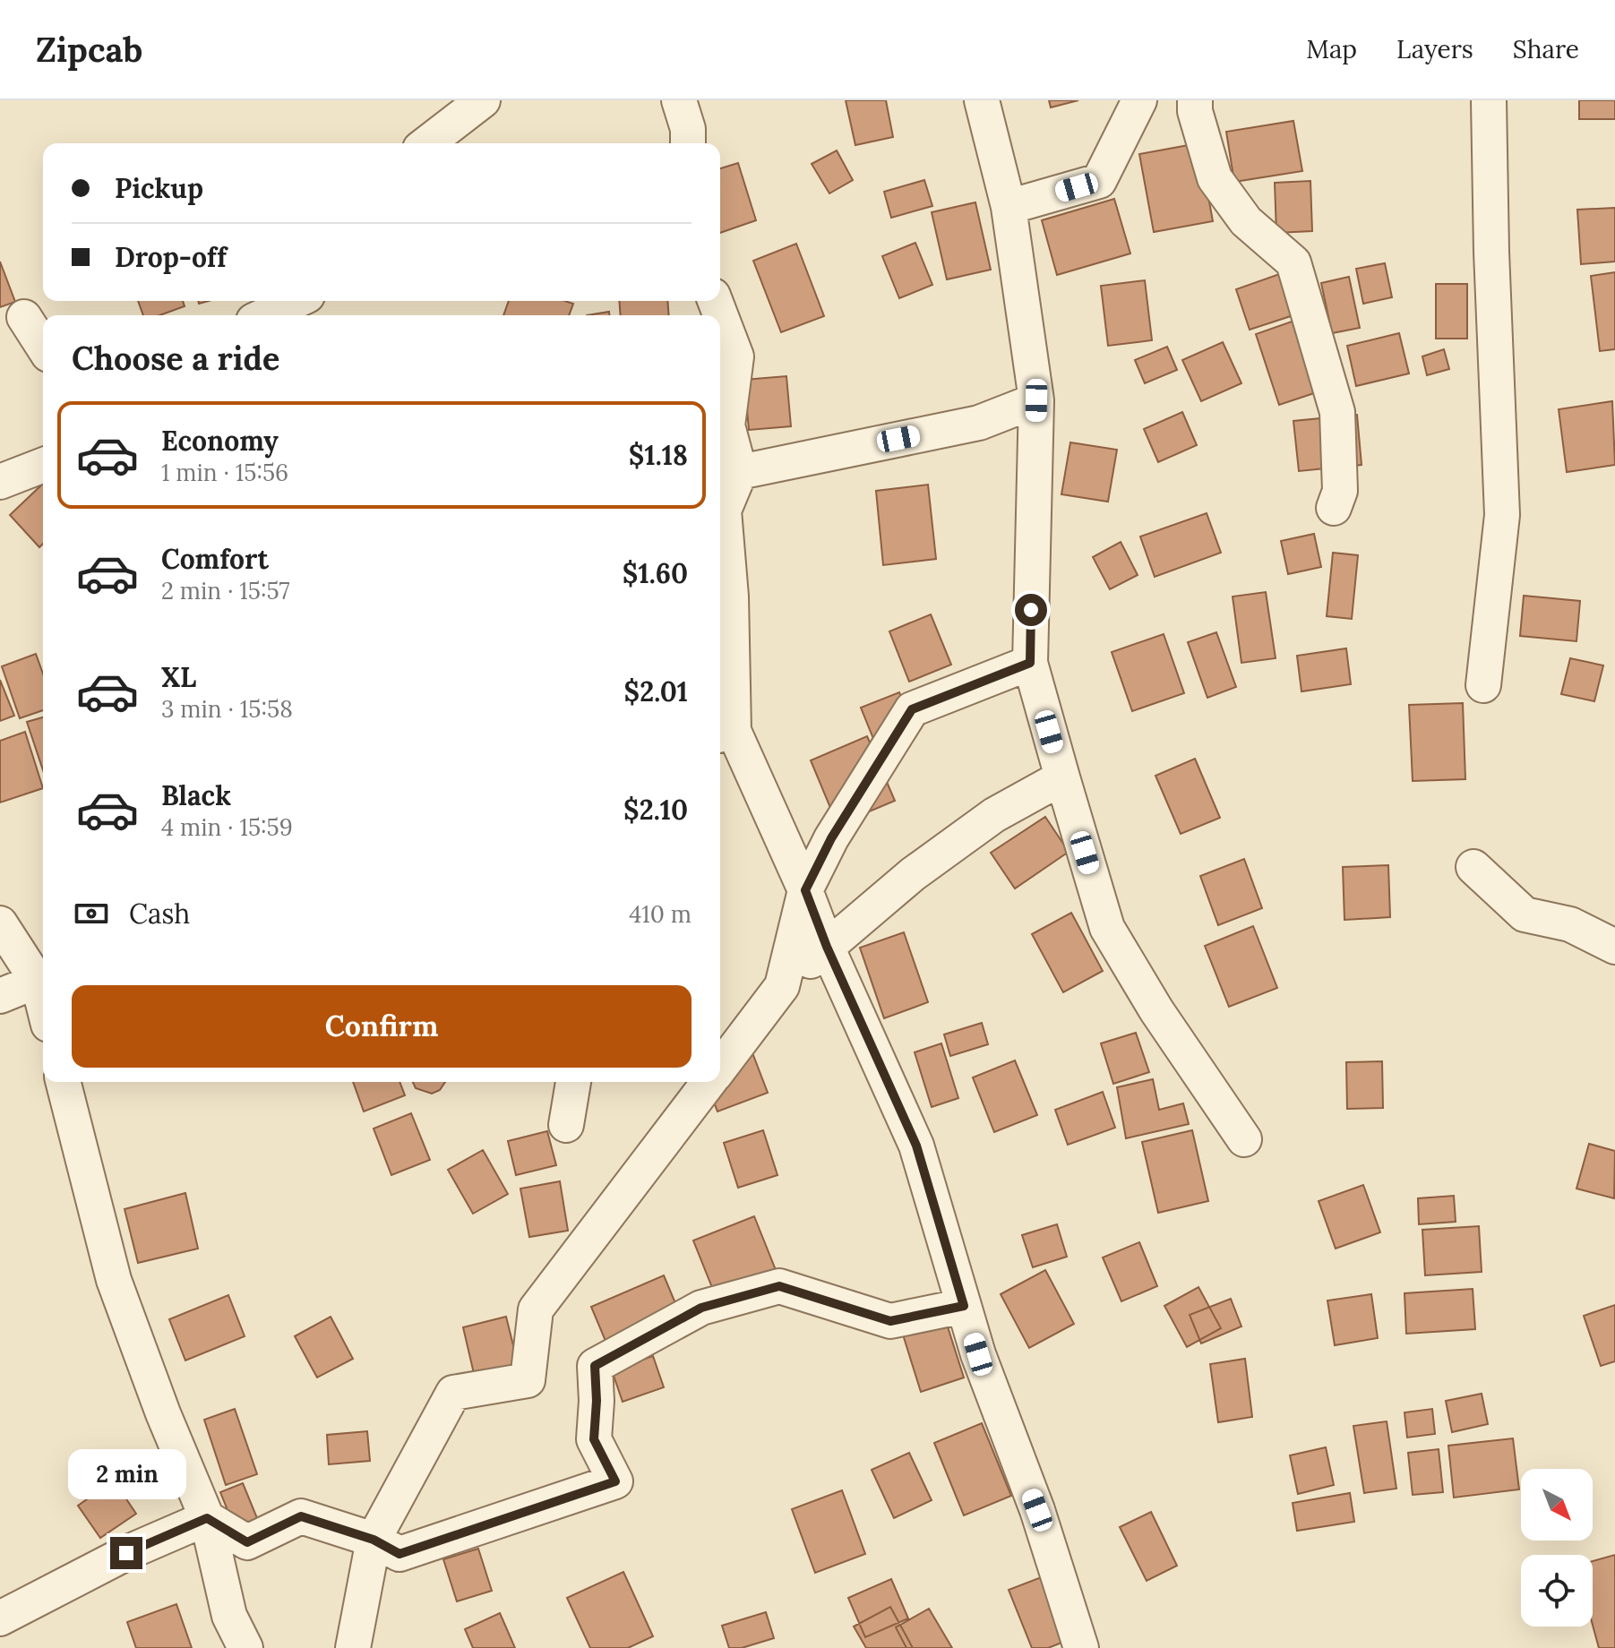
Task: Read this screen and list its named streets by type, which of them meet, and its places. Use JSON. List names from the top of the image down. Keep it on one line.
{"north":"bottom right","page":{"header":"Zipcab","nav":["Map","Layers","Share"],"banner":["Pickup","Drop-off"],"heading":"Choose a ride","list":[{"name":"Economy","note":"1 min · 15:56","value":"$1.18"},{"name":"Comfort","note":"2 min · 15:57","value":"$1.60"},{"name":"XL","note":"3 min · 15:58","value":"$2.01"},{"name":"Black","note":"4 min · 15:59","value":"$2.10"}],"pay":["Cash","410 m"],"buttons":"Confirm","bubble":"2 min"}}
